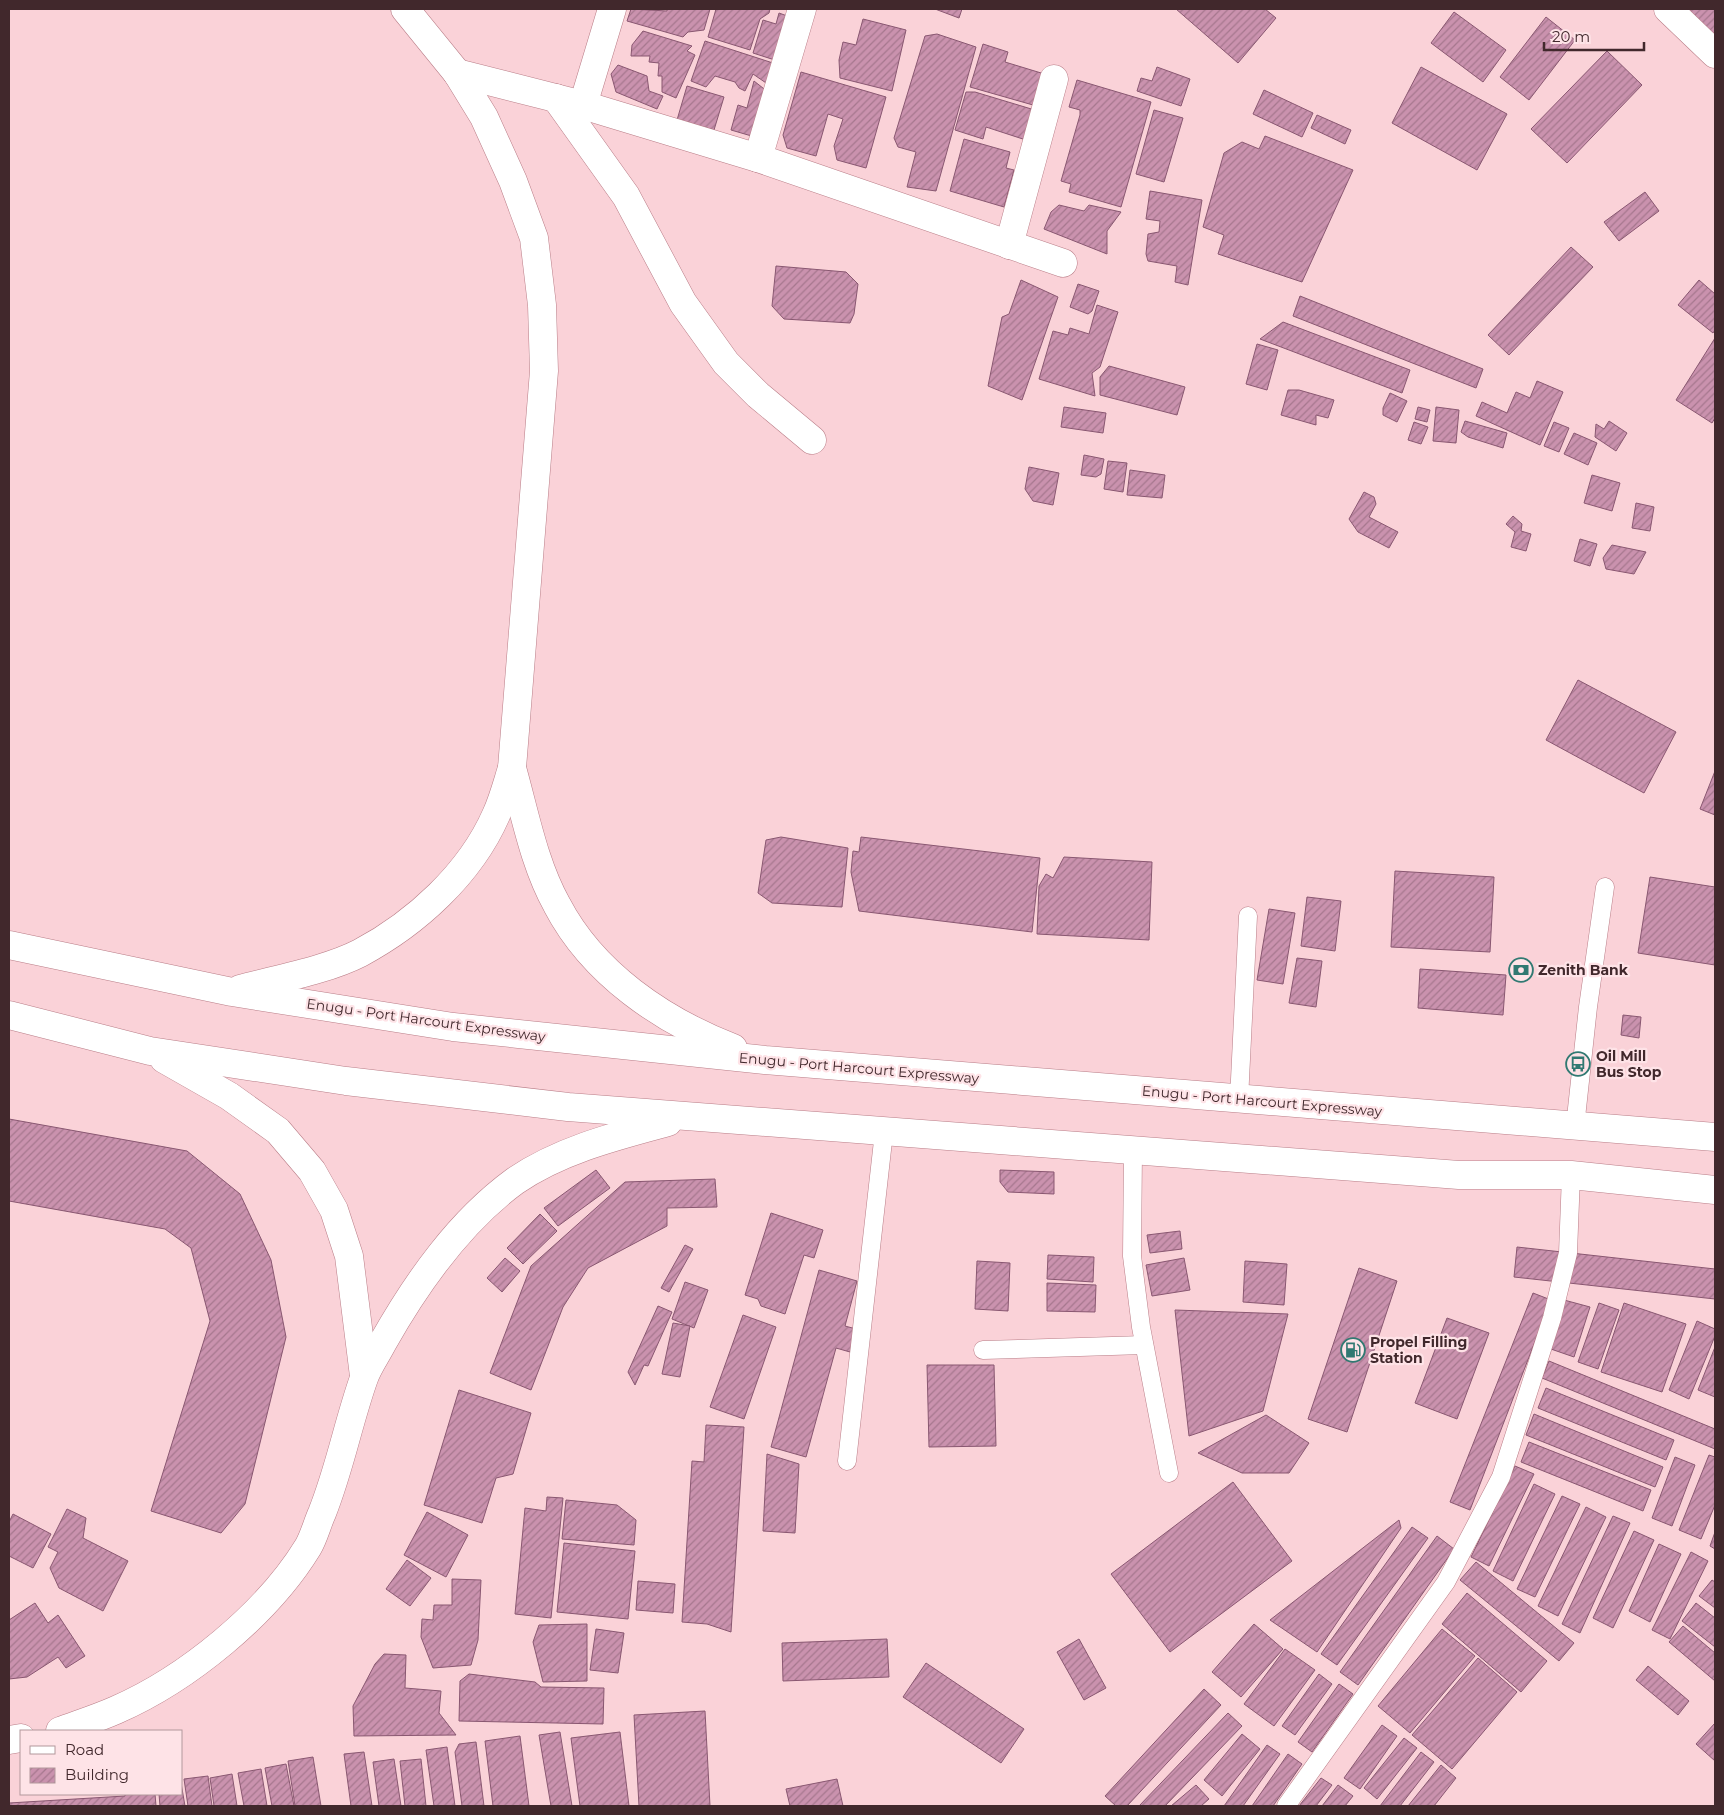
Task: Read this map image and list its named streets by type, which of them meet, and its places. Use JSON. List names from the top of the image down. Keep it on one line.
{"streets":{"main road":["Enugu - Port Harcourt Expressway"]},"places":{"bank":["Zenith Bank"],"bus stop":["Oil Mill Bus Stop"],"fuel station":["Propel Filling Station"]},"legend":["Road","Building"],"scale_bar":"20 m"}
